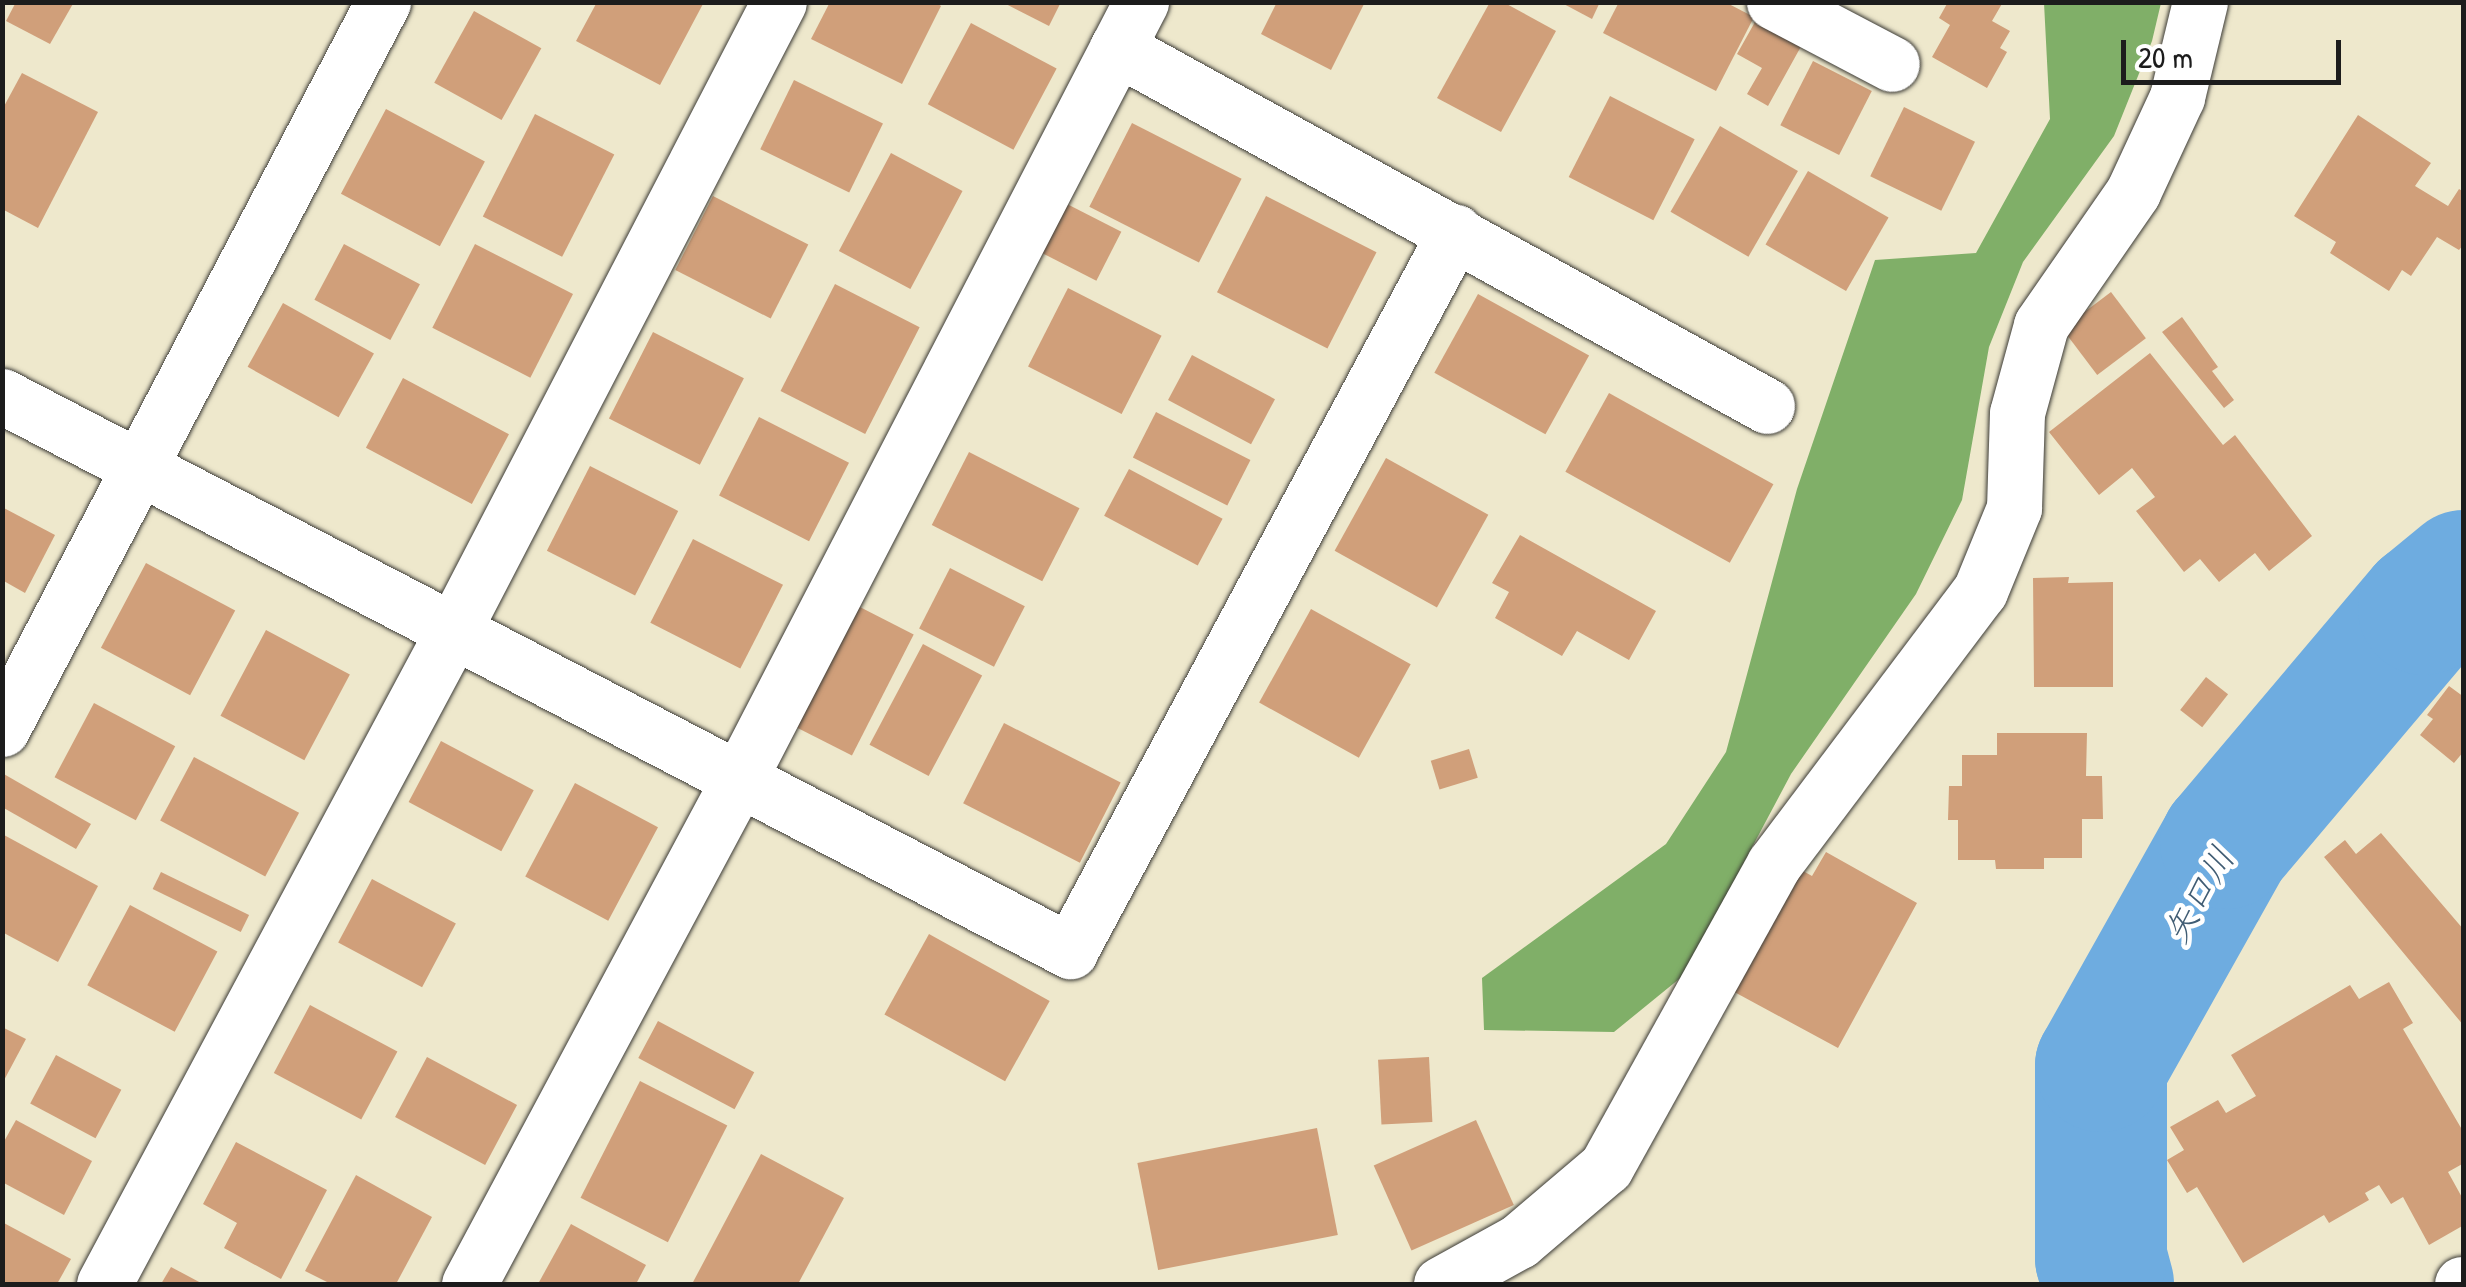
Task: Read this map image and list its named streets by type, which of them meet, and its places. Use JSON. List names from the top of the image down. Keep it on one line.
{"water":["矢口川"],"scale_bar":"20 m"}
